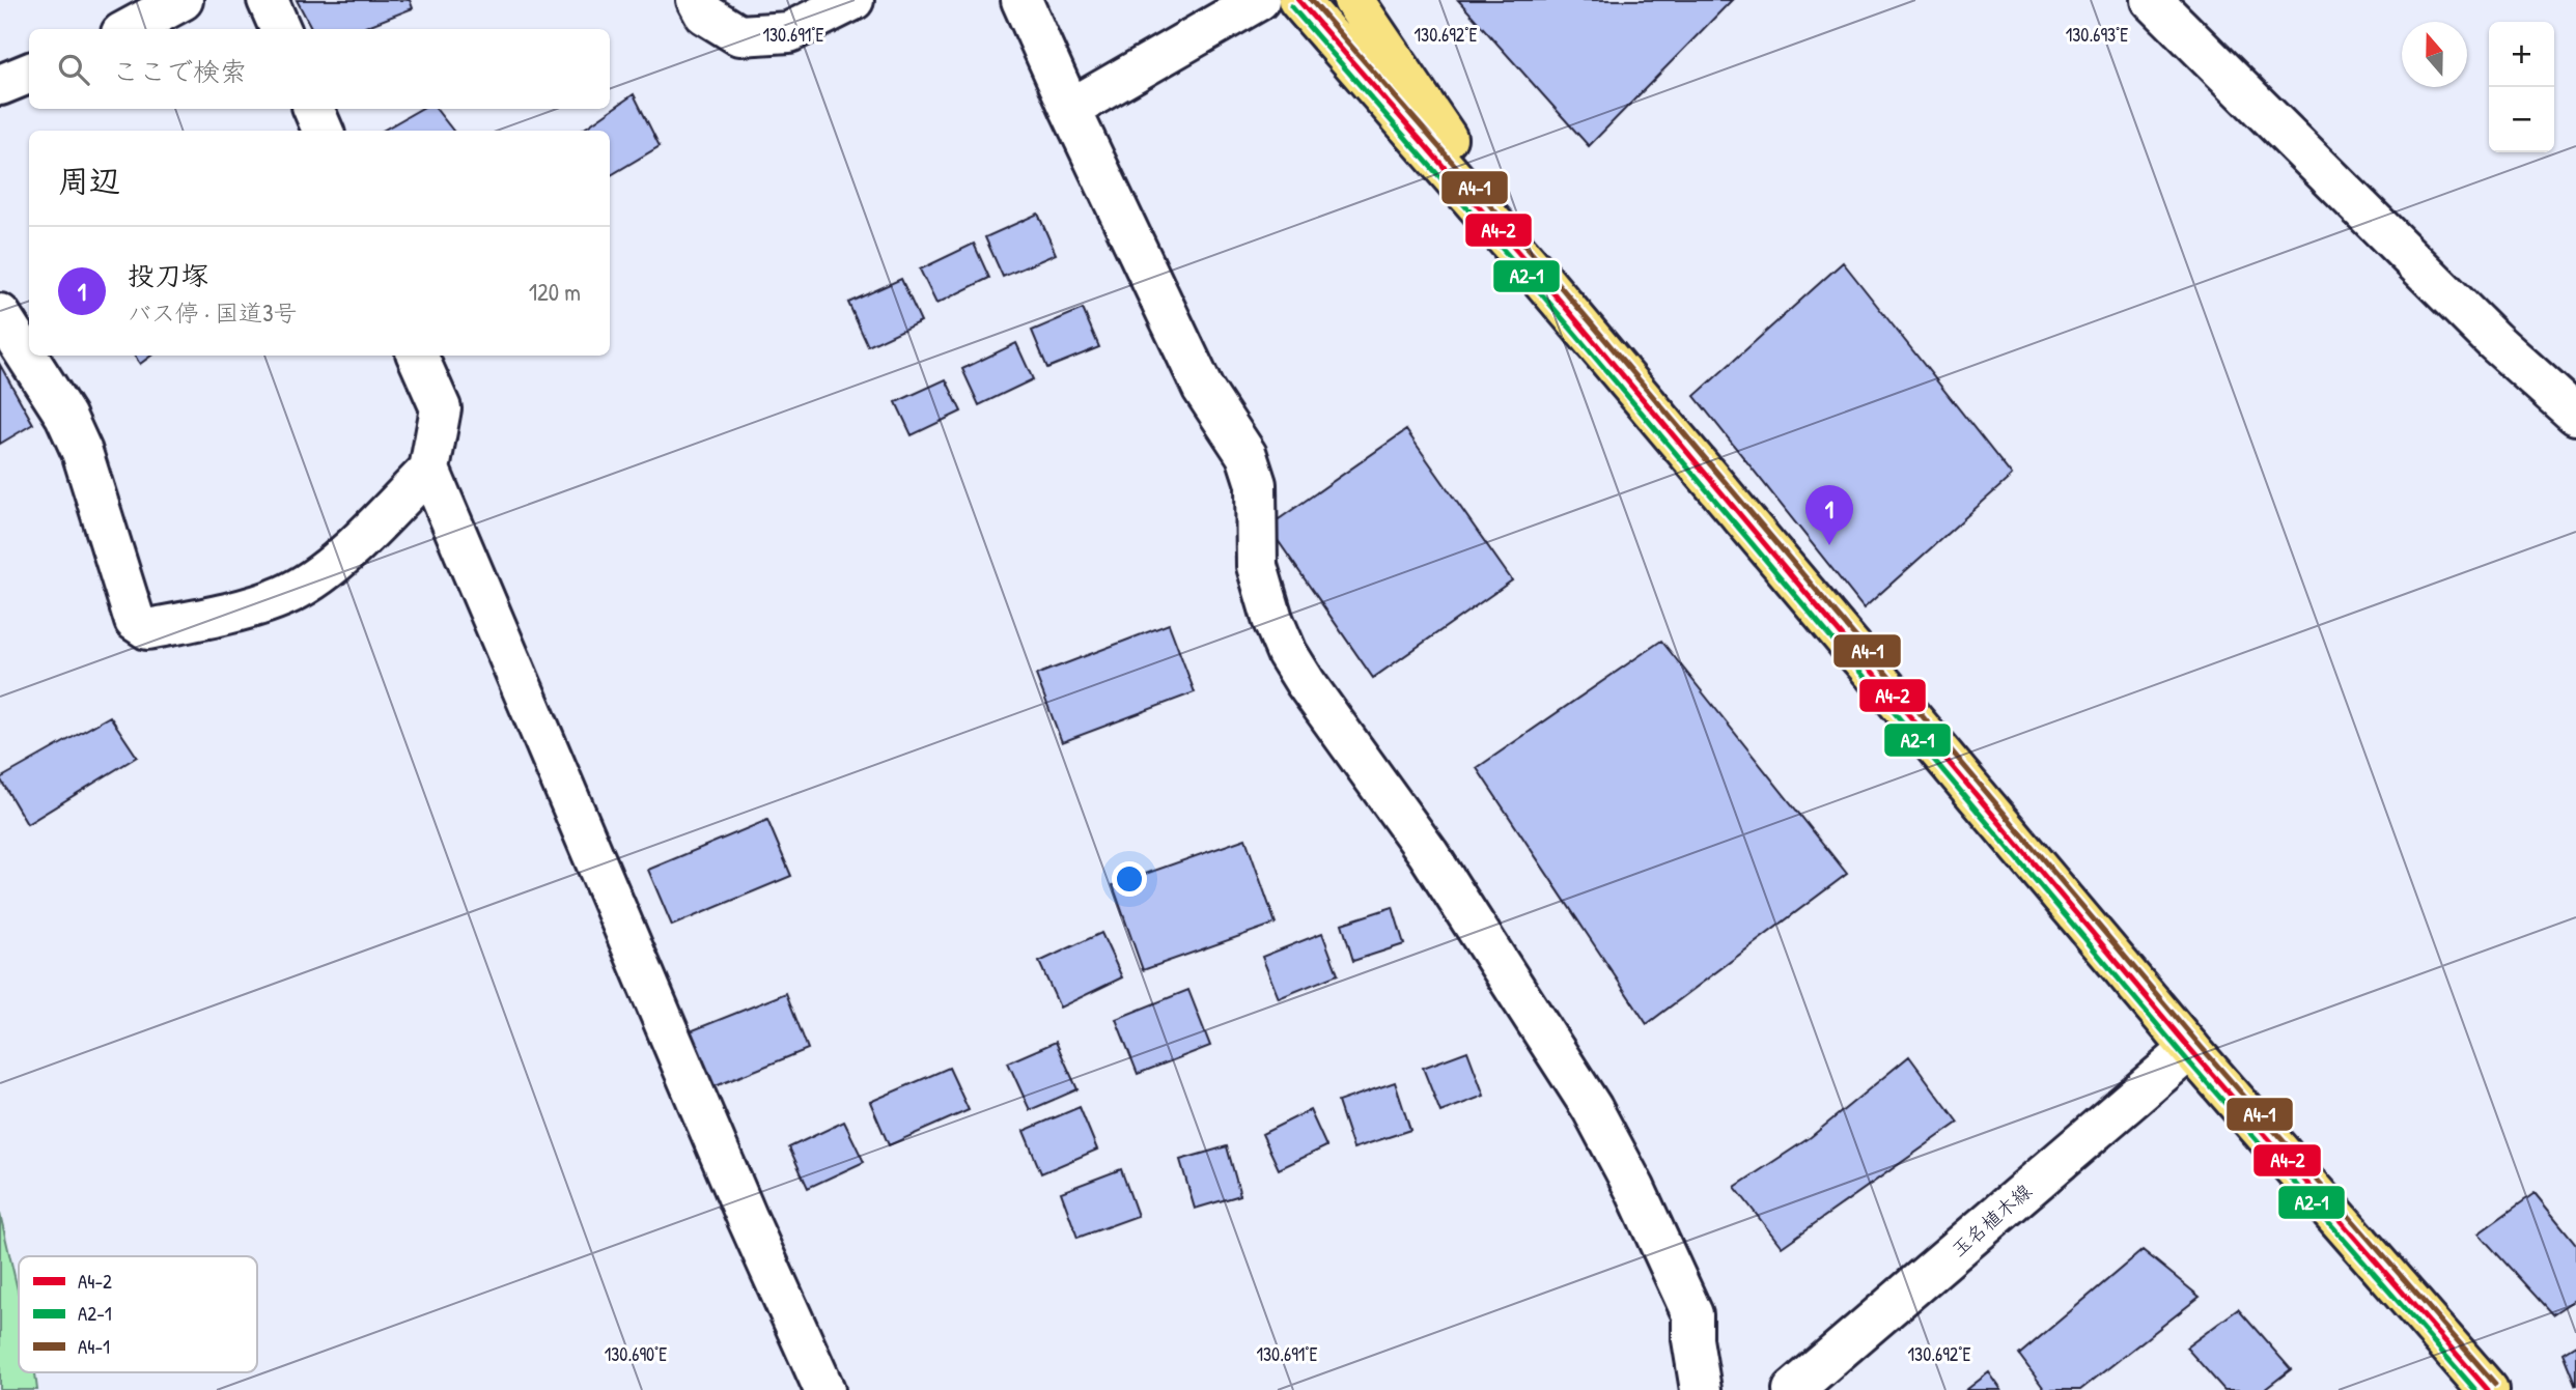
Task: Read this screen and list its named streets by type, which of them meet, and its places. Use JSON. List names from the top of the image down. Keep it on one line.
{"streets":{"street":["玉名植木線"]},"lines":["transit line A4-2","transit line A4-1","transit line A2-1"],"legend":["A4-2","A2-1","A4-1"],"north":"top","page":{"map_buttons":["+","−"],"search":"ここで検索","heading":"周辺","list":[{"mark":"1","name":"投刀塚","note":"バス停 · 国道3号","value":"120 m"}],"pins":"1"},"coordinates":["130.691°E","130.692°E","130.693°E","130.690°E"]}
